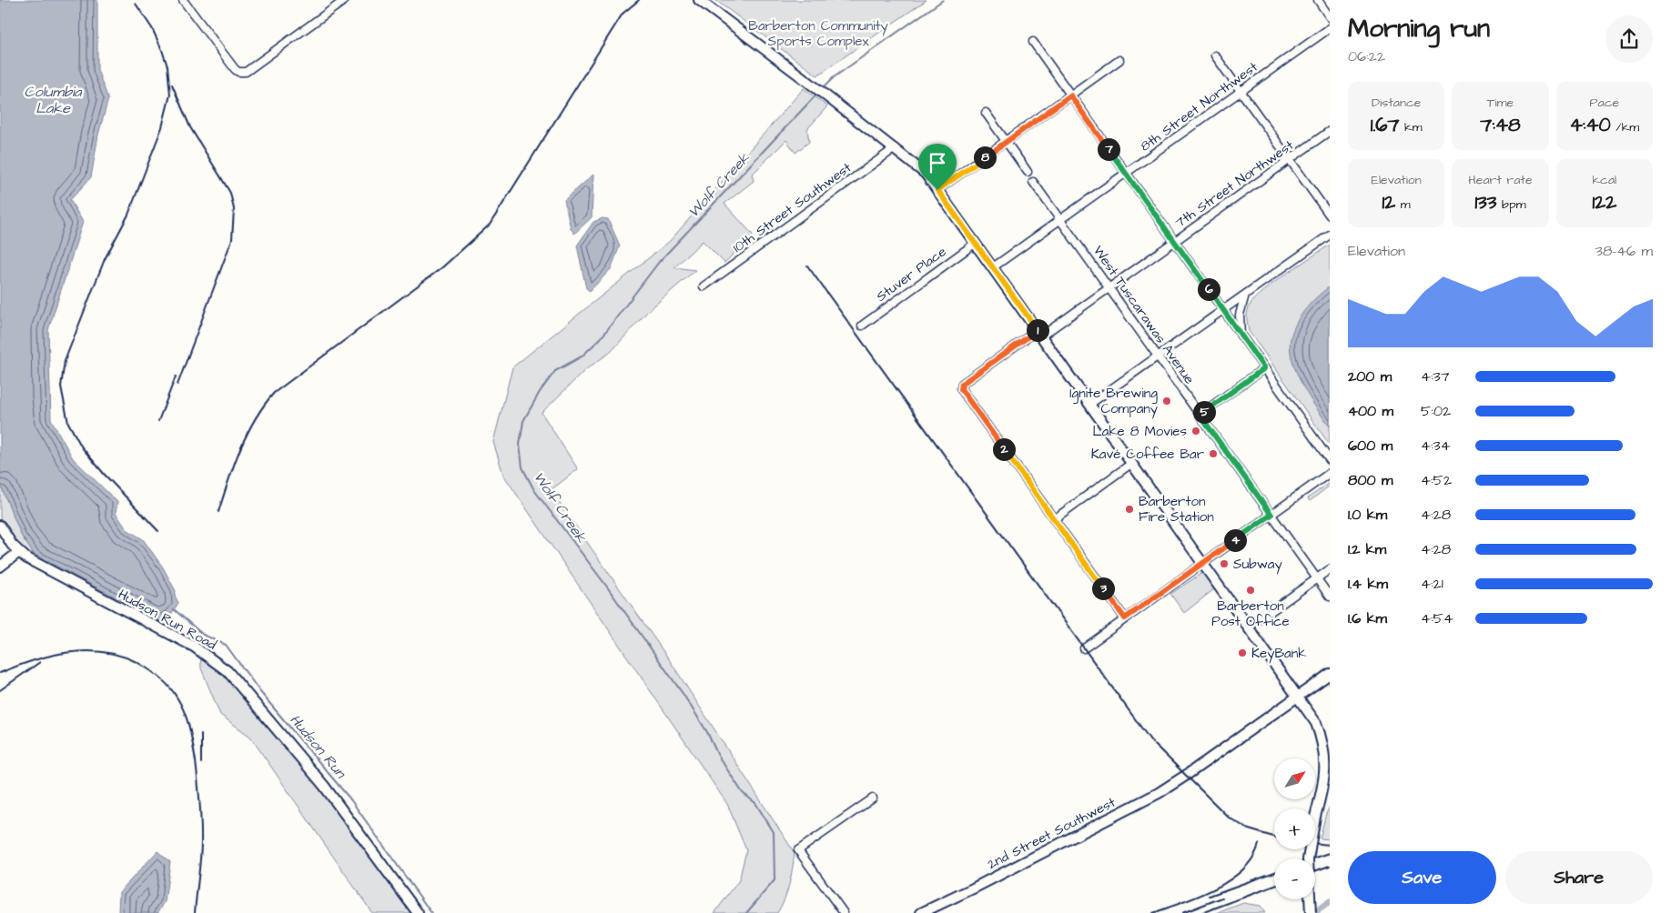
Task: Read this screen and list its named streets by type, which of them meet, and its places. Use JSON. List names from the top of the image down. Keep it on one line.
{"streets":{"main road":["Hudson Run Road","2nd Street Southwest"],"street":["8th Street Northwest","7th Street Northwest","10th Street Southwest","Stuver Place","West Tuscarawas Avenue"]},"crossings":[["8th Street Northwest","West Tuscarawas Avenue"],["7th Street Northwest","West Tuscarawas Avenue"]],"water":["Columbia Lake","Wolf Creek","Hudson Run"],"parks":["Barberton Community Sports Complex"],"places":["Ignite Brewing Company","Lake 8 Movies","Kavé Coffee Bar","Barberton Fire Station","Subway","Barberton Post Office","KeyBank"],"north":"top right","page":{"heading":["Morning run","06:22"],"stats":[["Distance","1.67 km"],["Time","7:48"],["Pace","4:40 /km"],["Elevation","12 m"],["Heart rate","133 bpm"],["kcal","122"]],"pins":["7","8","6","1","5","2","4","3"],"chart":["Elevation","38–46 m"],"list":[{"name":"200 m","note":"4:37"},{"name":"400 m","note":"5:02"},{"name":"600 m","note":"4:34"},{"name":"800 m","note":"4:52"},{"name":"1.0 km","note":"4:28"},{"name":"1.2 km","note":"4:28"},{"name":"1.4 km","note":"4:21"},{"name":"1.6 km","note":"4:54"}],"map_buttons":["+","−"],"buttons":["Save","Share"]}}
